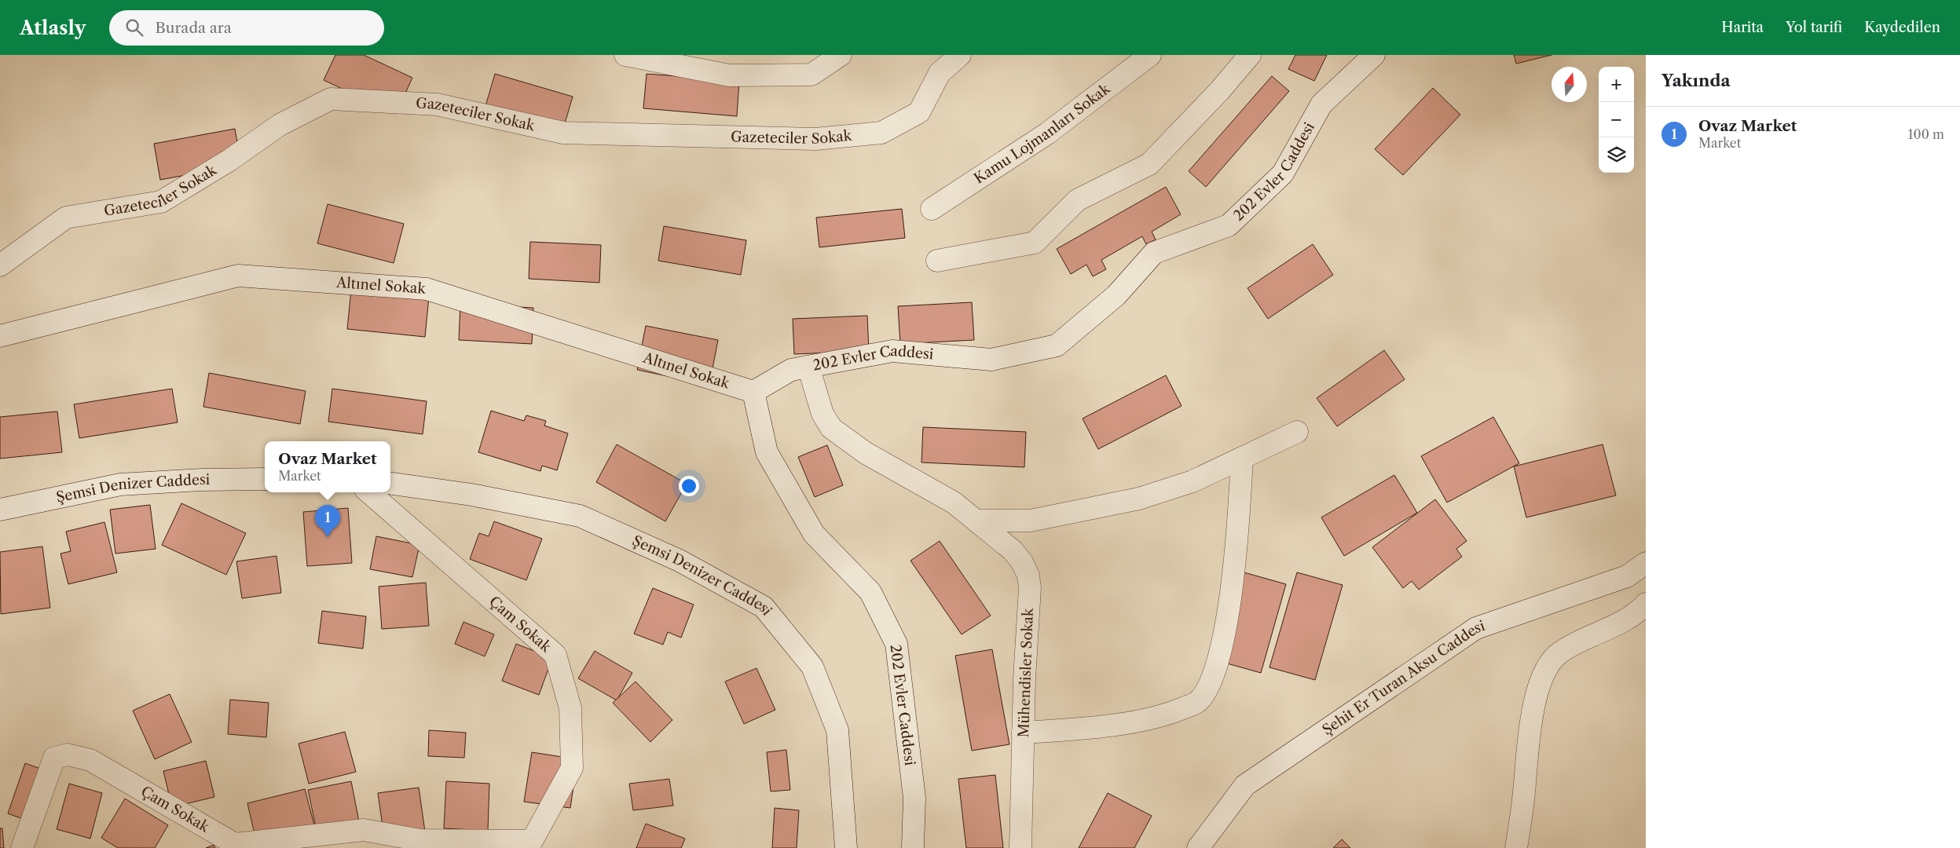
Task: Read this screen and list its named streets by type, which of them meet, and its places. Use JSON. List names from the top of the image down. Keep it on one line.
{"streets":{"street":["Gazeteciler Sokak","Kamu Lojmanları Sokak","202 Evler Caddesi","Altınel Sokak","Şemsi Denizer Caddesi","Çam Sokak","Mühendisler Sokak","Şehit Er Turan Aksu Caddesi"]},"crossings":[["202 Evler Caddesi","Altınel Sokak"],["202 Evler Caddesi","Mühendisler Sokak"]],"north":"top","page":{"header":"Atlasly","search":"Burada ara","nav":["Harita","Yol tarifi","Kaydedilen"],"heading":"Yakında","map_buttons":["+","−"],"list":[{"mark":"1","name":"Ovaz Market","note":"Market","value":"100 m"}],"popup":["Ovaz Market","Market"],"pins":"1"}}
